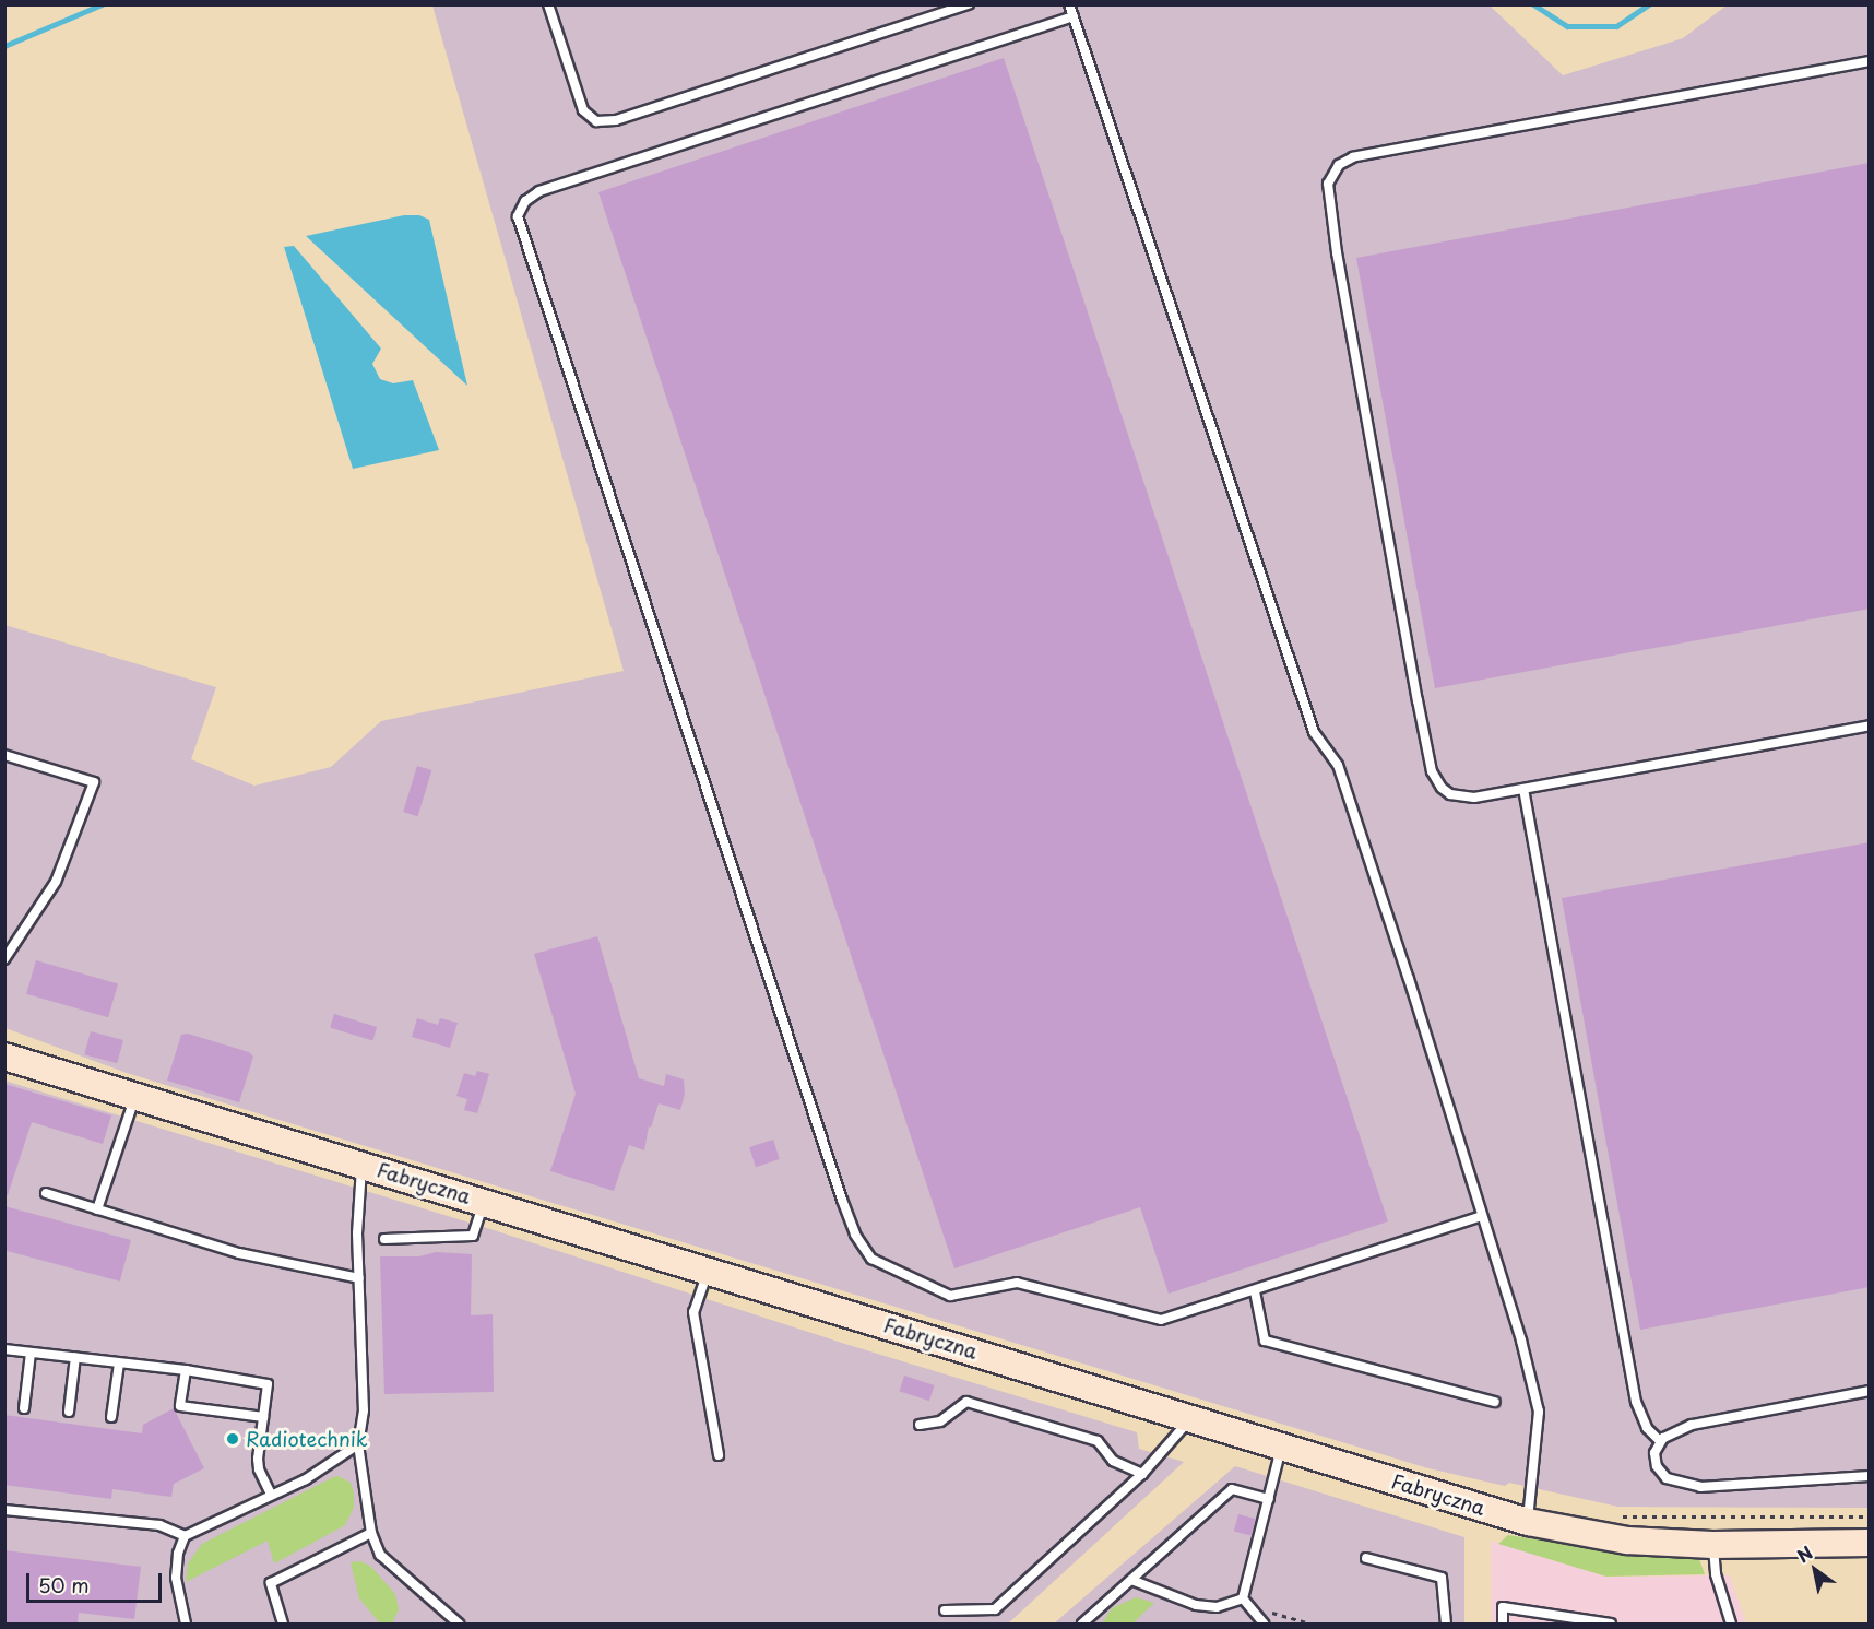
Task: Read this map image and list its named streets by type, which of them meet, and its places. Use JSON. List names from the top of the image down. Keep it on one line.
{"streets":{"main road":["Fabryczna"]},"places":["Radiotechnik"],"scale_bar":"50 m","north":"top left"}
